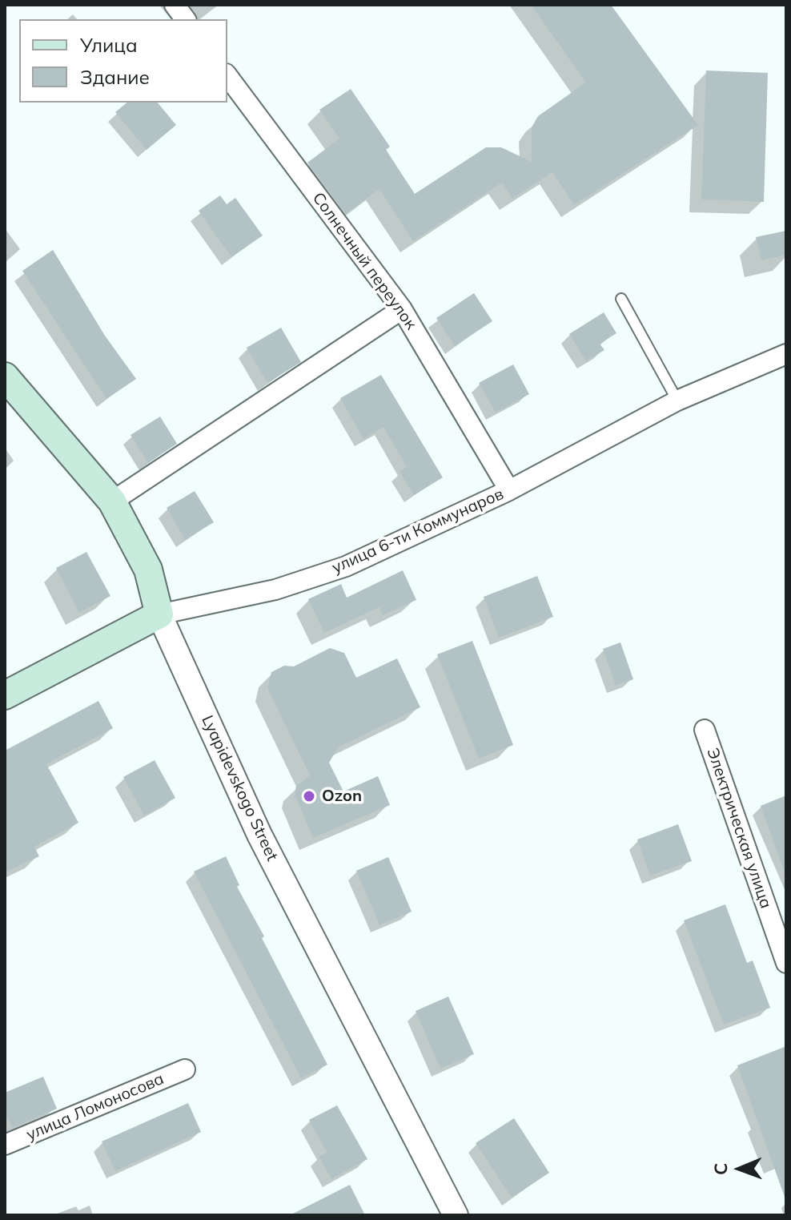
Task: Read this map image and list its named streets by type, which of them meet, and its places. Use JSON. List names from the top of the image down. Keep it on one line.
{"streets":{"main road":["улица 6-ти Коммунаров","Lyapidevskogo Street"],"street":["Солнечный переулок","Электрическая улица","улица Ломоносова"]},"crossings":[["Солнечный переулок","улица 6-ти Коммунаров"],["улица 6-ти Коммунаров","Lyapidevskogo Street"]],"places":["Ozon"],"legend":["Улица","Здание"],"north":"left"}
